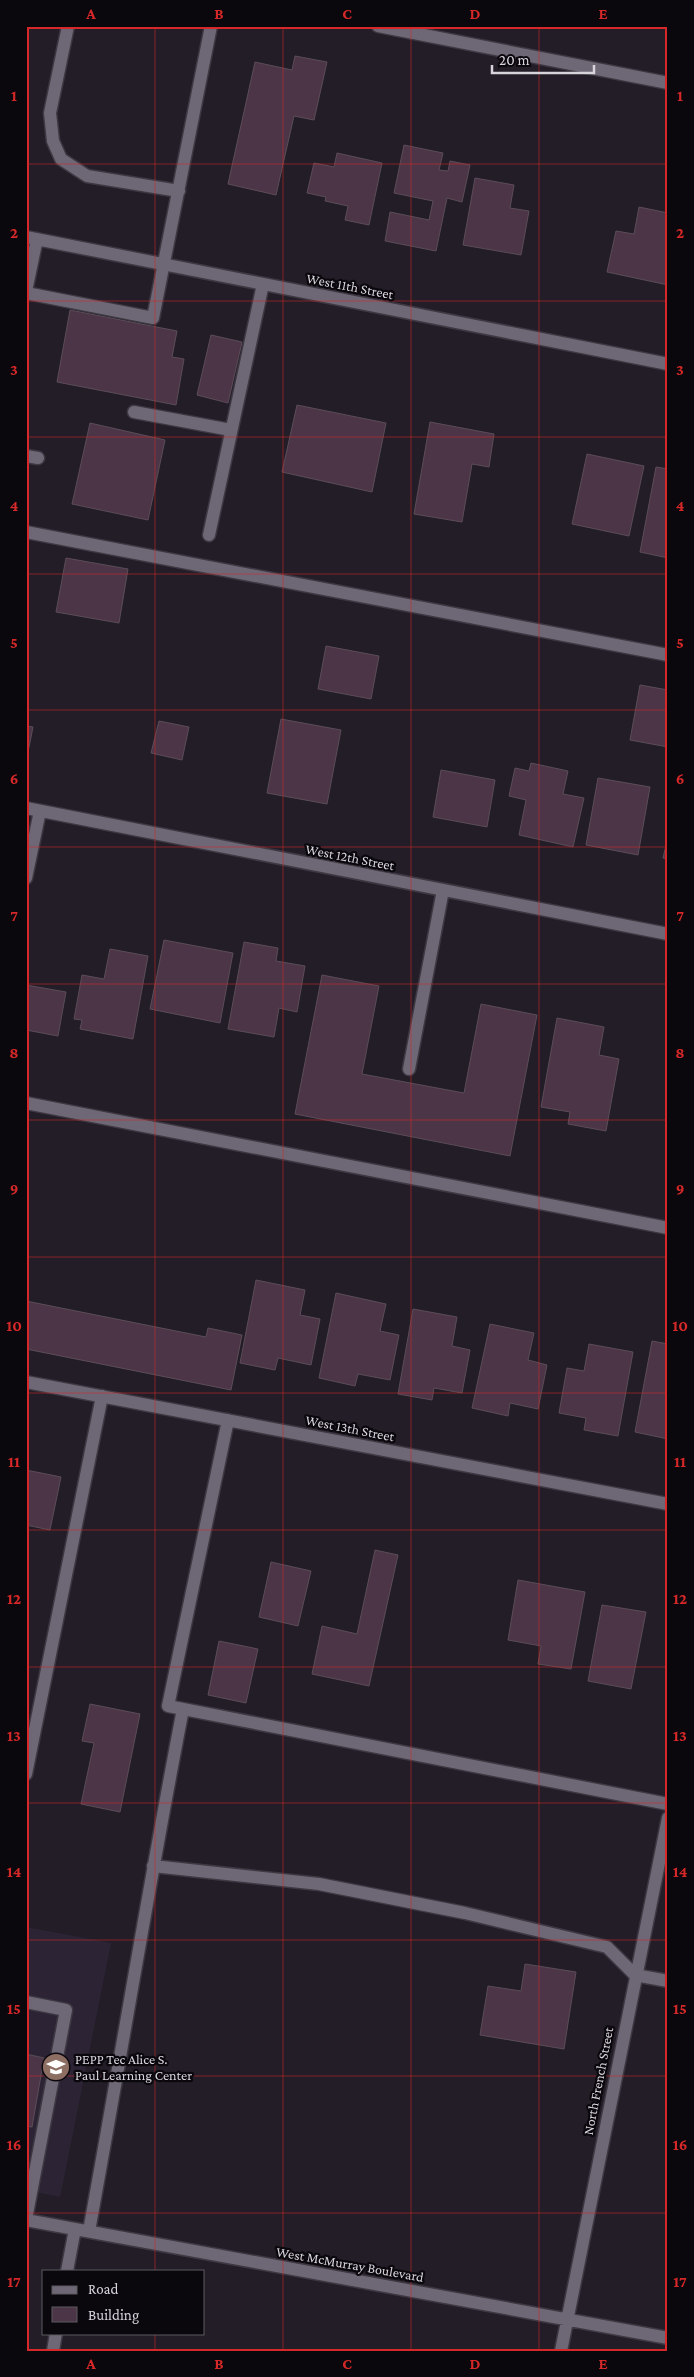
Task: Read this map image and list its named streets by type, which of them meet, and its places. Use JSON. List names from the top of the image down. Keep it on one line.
{"streets":{"street":["West 11th Street","West 12th Street","West 13th Street","North French Street","West McMurray Boulevard"]},"crossings":[["North French Street","West McMurray Boulevard"]],"places":{"school or university":["PEPP Tec Alice S. Paul Learning Center"]},"legend":["Road","Building"],"scale_bar":"20 m","grid":{"columns":["A","B","C","D","E"],"rows":["1","2","3","4","5","6","7","8","9","10","11","12","13","14","15","16","17"]}}
